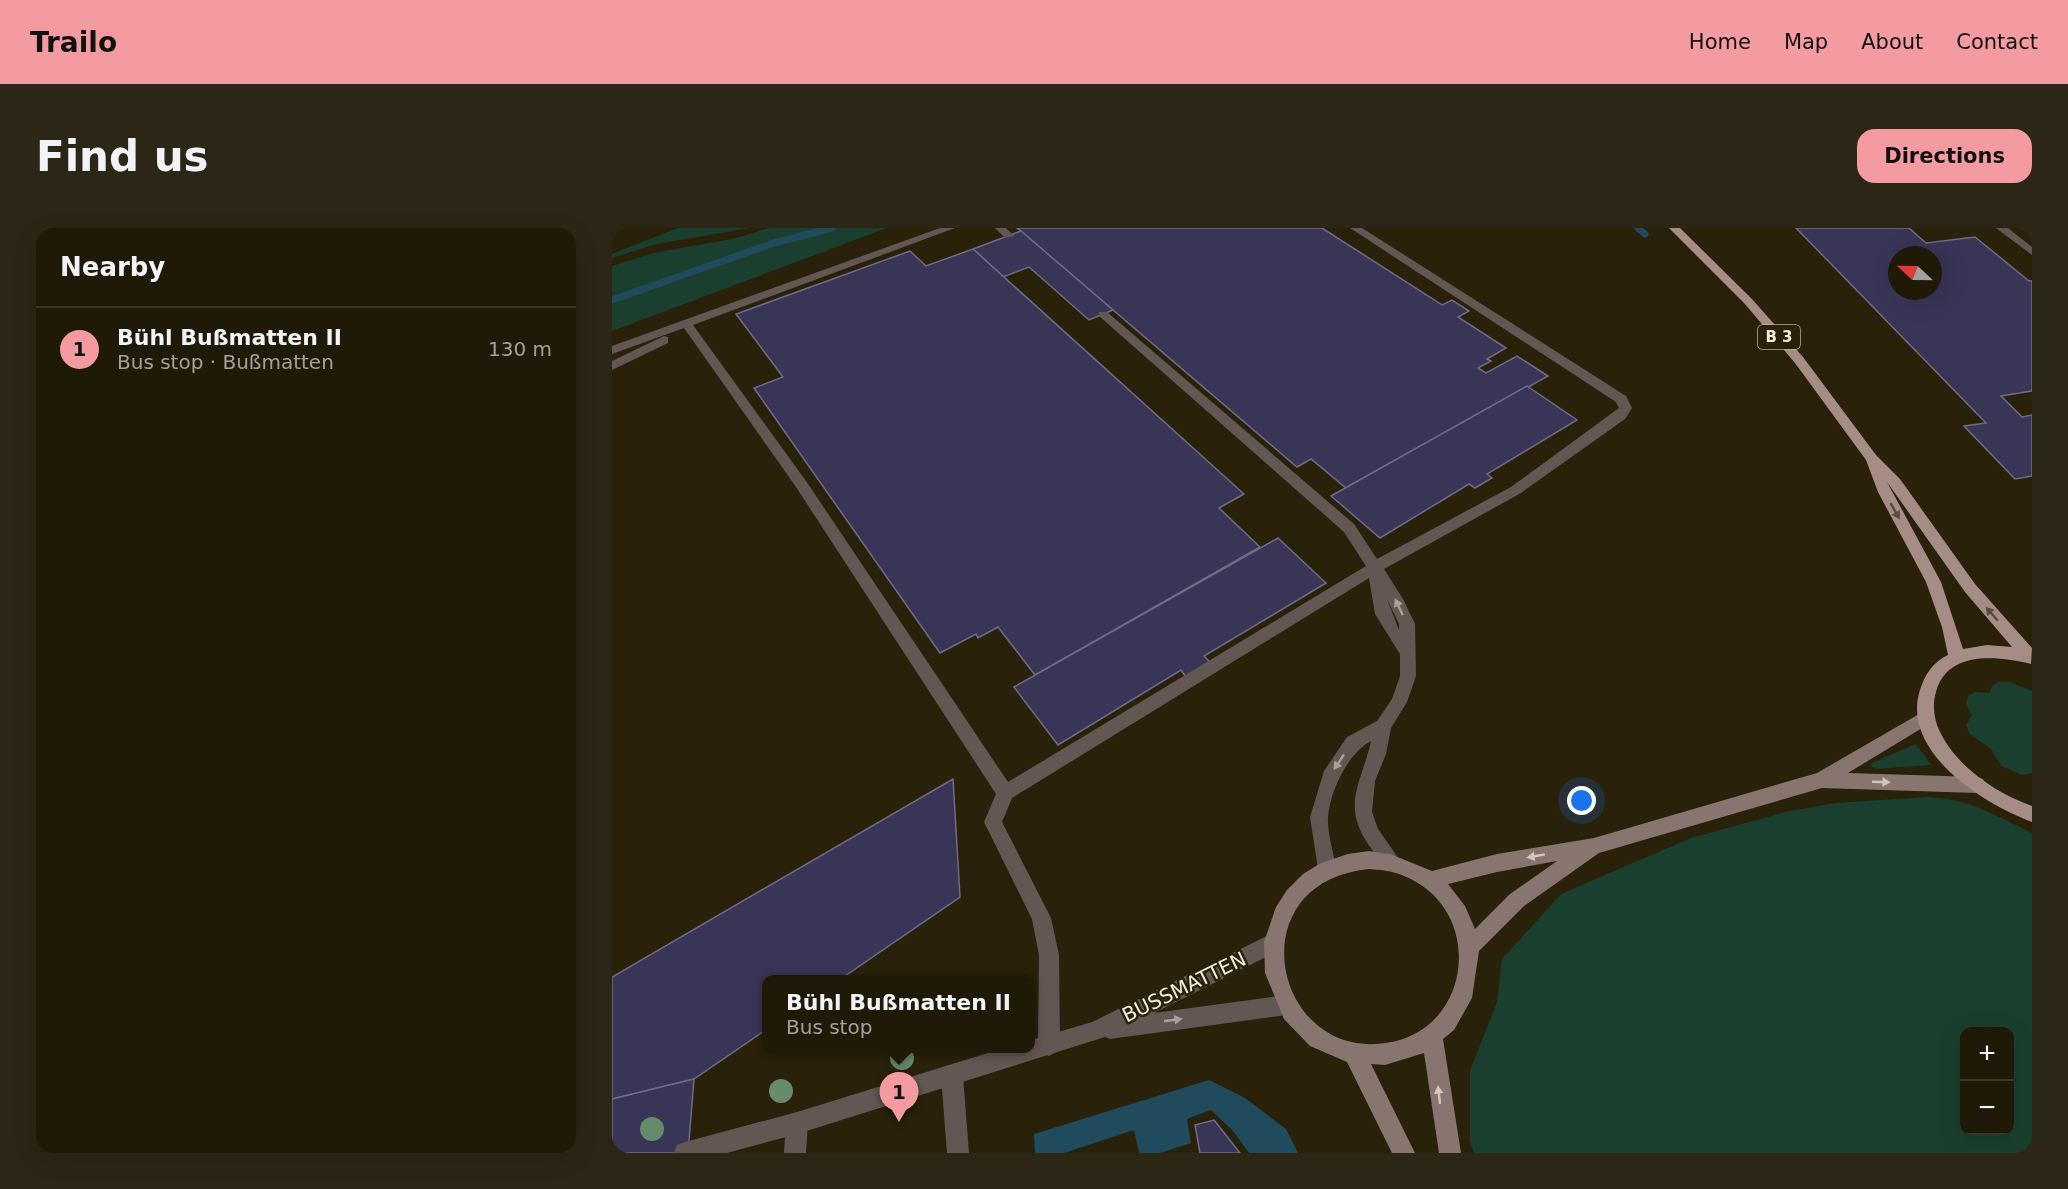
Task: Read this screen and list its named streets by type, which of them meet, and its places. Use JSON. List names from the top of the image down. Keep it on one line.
{"streets":{"main road":["B 3"],"street":["BUSSMATTEN"]},"north":"left","page":{"header":"Trailo","nav":["Home","Map","About","Contact"],"buttons":"Directions","title":"Find us","heading":"Nearby","list":[{"mark":"1","name":"Bühl Bußmatten II","note":"Bus stop · Bußmatten","value":"130 m"}],"popup":["Bühl Bußmatten II","Bus stop"],"map_buttons":["+","−"],"pins":"1"}}
